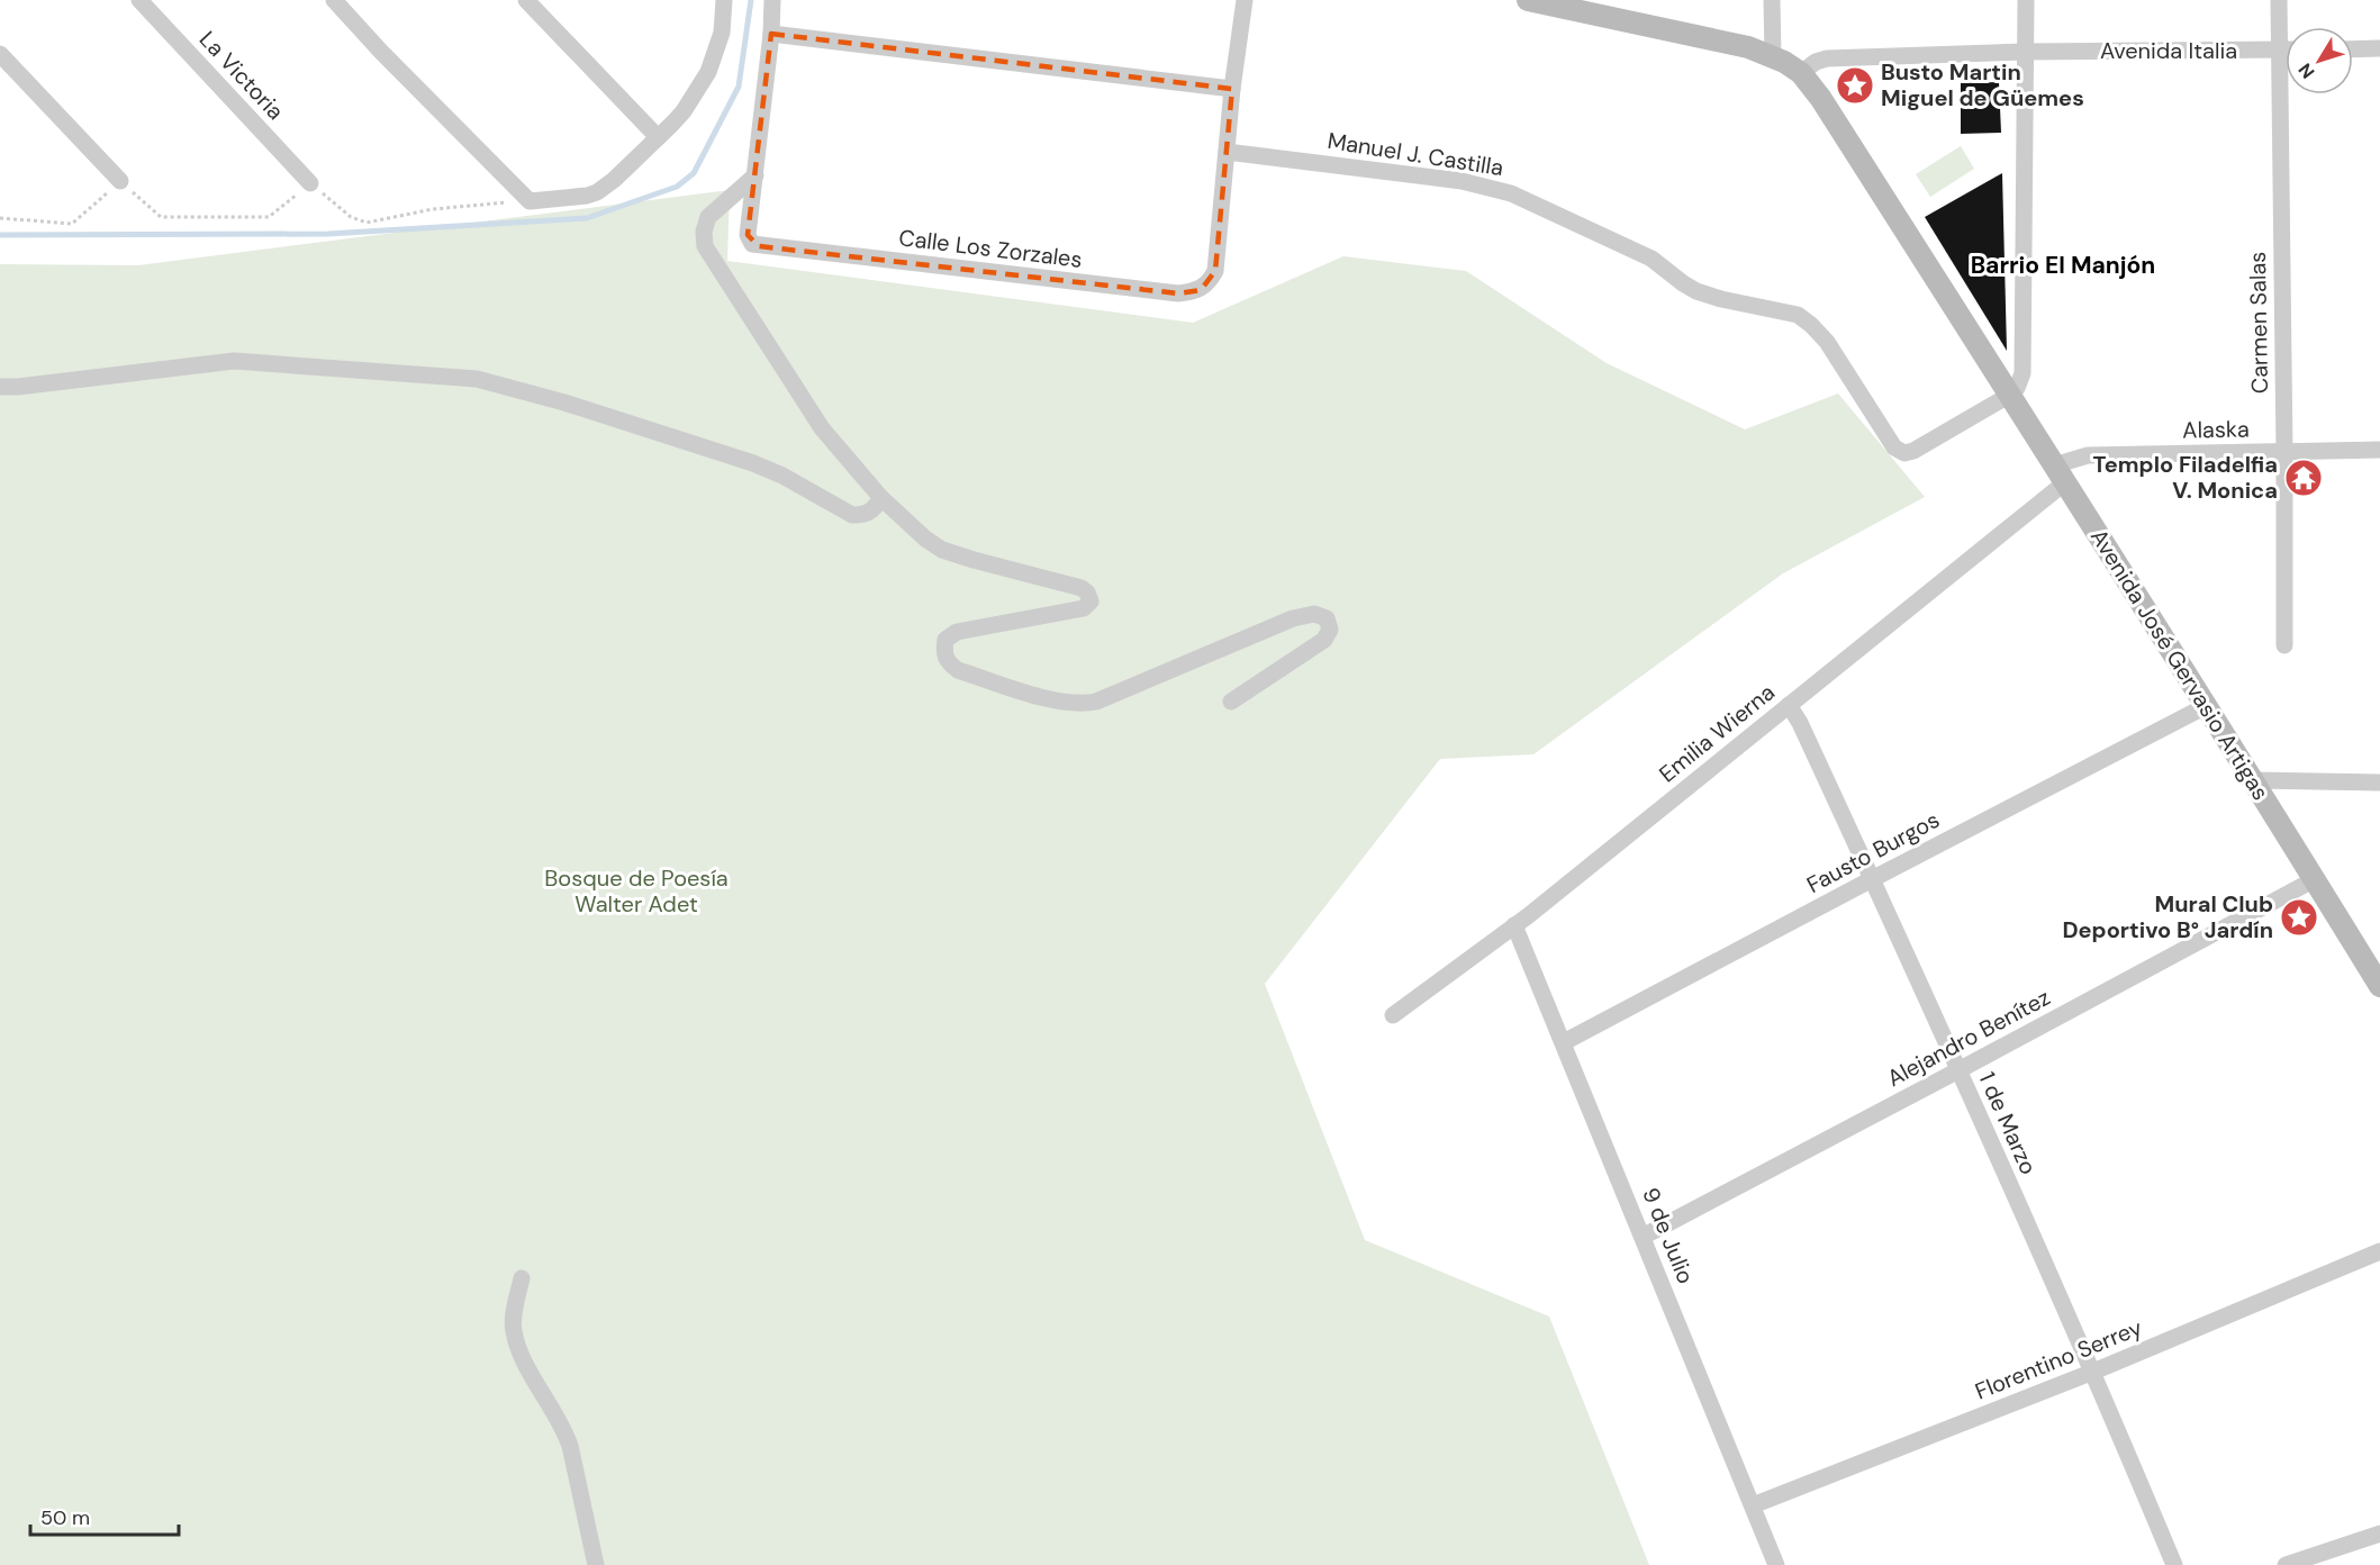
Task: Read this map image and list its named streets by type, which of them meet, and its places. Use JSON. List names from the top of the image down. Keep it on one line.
{"streets":{"main road":["Avenida José Gervasio Artigas"],"street":["Avenida Italia","La Victoria","Manuel J. Castilla","Calle Los Zorzales","Carmen Salas","Alaska","Emilia Wierna","Fausto Burgos","Alejandro Benítez","1 de Marzo","9 de Julio","Florentino Serrey"]},"crossings":[["Avenida Italia","Carmen Salas"],["Avenida Italia","Avenida José Gervasio Artigas"],["Manuel J. Castilla","Calle Los Zorzales"],["Manuel J. Castilla","Avenida José Gervasio Artigas"],["Carmen Salas","Alaska"],["Alaska","Avenida José Gervasio Artigas"],["Alaska","Emilia Wierna"],["Avenida José Gervasio Artigas","Emilia Wierna"],["Avenida José Gervasio Artigas","Fausto Burgos"],["Avenida José Gervasio Artigas","Alejandro Benítez"],["Emilia Wierna","1 de Marzo"],["Emilia Wierna","9 de Julio"],["Fausto Burgos","1 de Marzo"],["Fausto Burgos","9 de Julio"],["Alejandro Benítez","1 de Marzo"],["Alejandro Benítez","9 de Julio"],["1 de Marzo","Florentino Serrey"],["9 de Julio","Florentino Serrey"]],"districts":["Barrio El Manjón"],"parks":["Bosque de Poesía Walter Adet"],"places":{"place":["Busto Martin Miguel de Güemes","Mural Club Deportivo B° Jardín"],"temple":["Templo Filadelfia V. Monica"]},"scale_bar":"50 m","north":"bottom left"}
